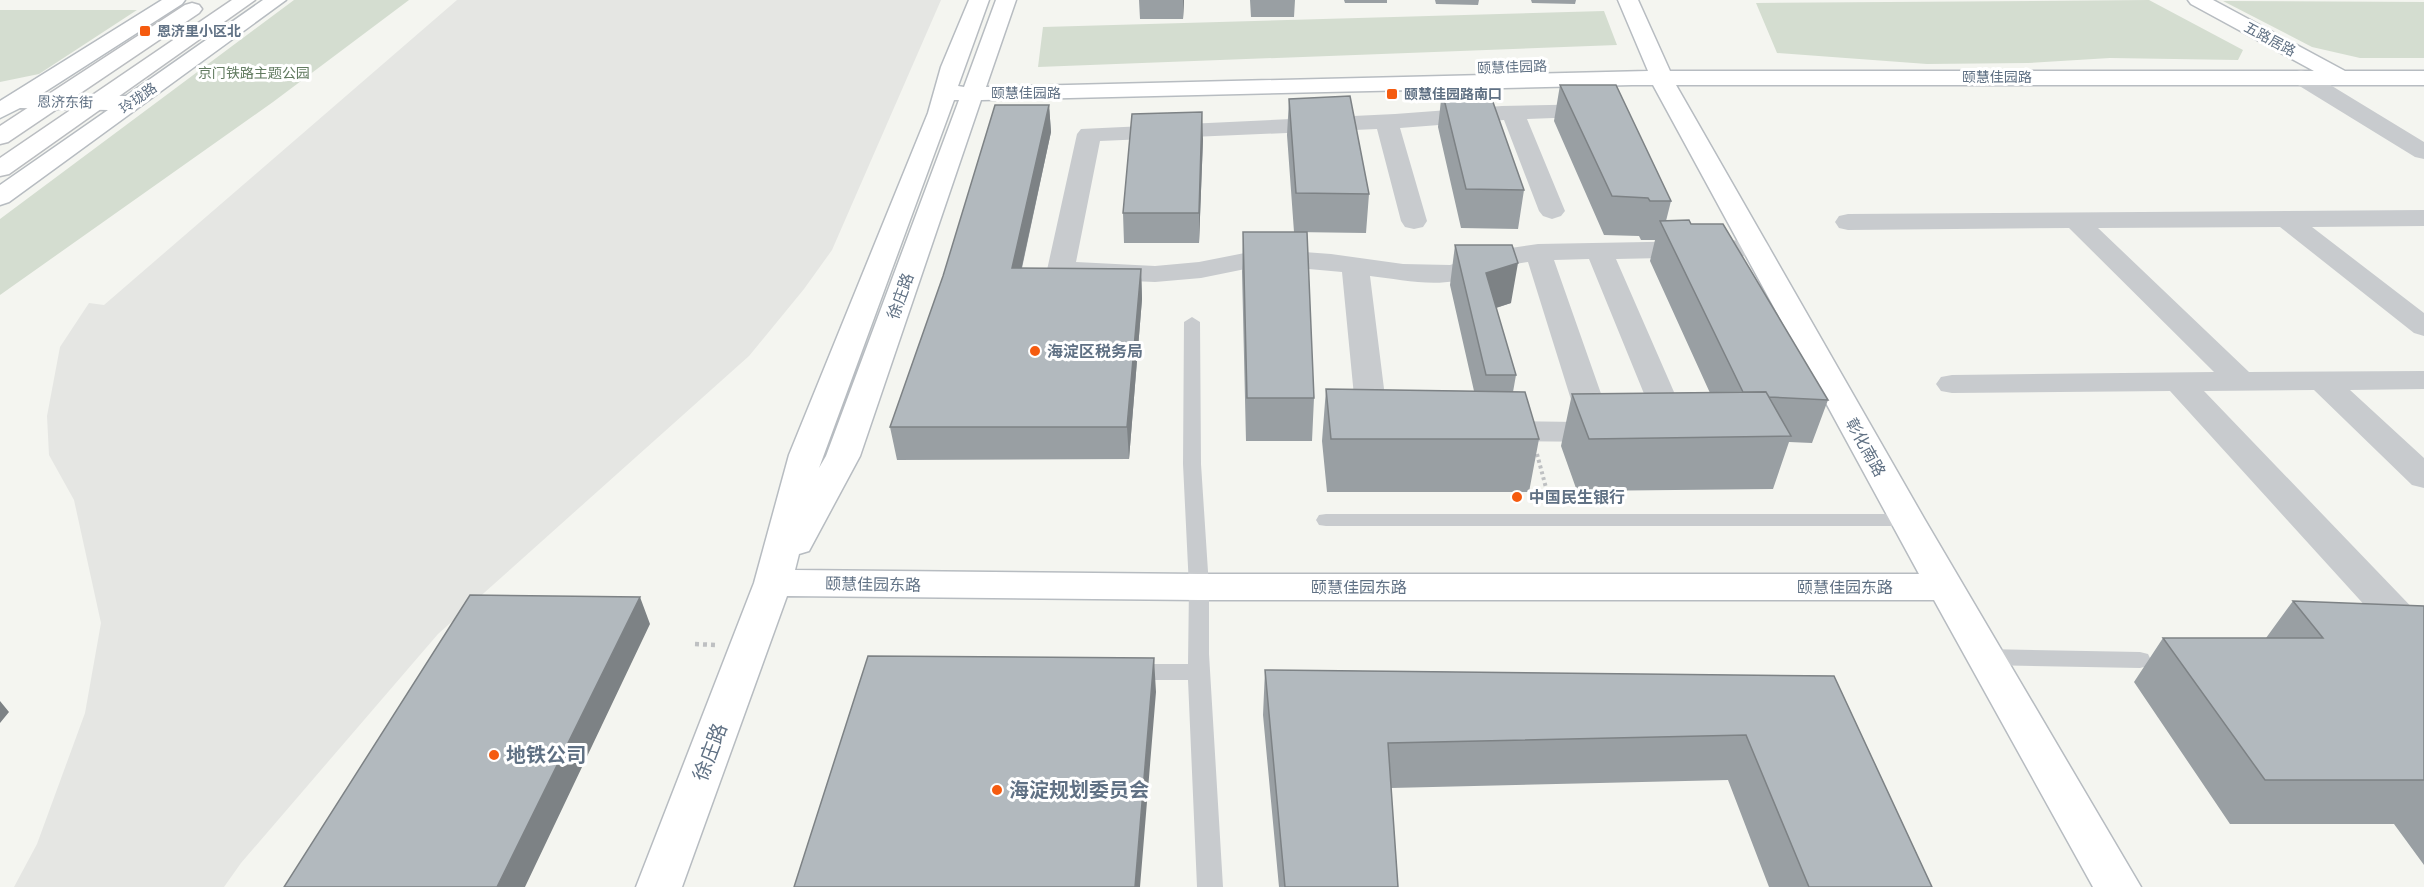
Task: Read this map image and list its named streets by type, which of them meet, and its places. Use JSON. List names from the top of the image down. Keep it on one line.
{"streets":{"street":["五路居路","颐慧佳园路","玲珑路","恩济东街","徐庄路","彰化南路","颐慧佳园东路"]},"crossings":[["五路居路","颐慧佳园路"],["颐慧佳园路","徐庄路"],["颐慧佳园路","彰化南路"],["玲珑路","恩济东街"],["徐庄路","颐慧佳园东路"],["彰化南路","颐慧佳园东路"]],"parks":["京门铁路主题公园"],"places":{"transit":["恩济里小区北","颐慧佳园路南口"],"other":["海淀区税务局","中国民生银行","地铁公司","海淀规划委员会"]}}
